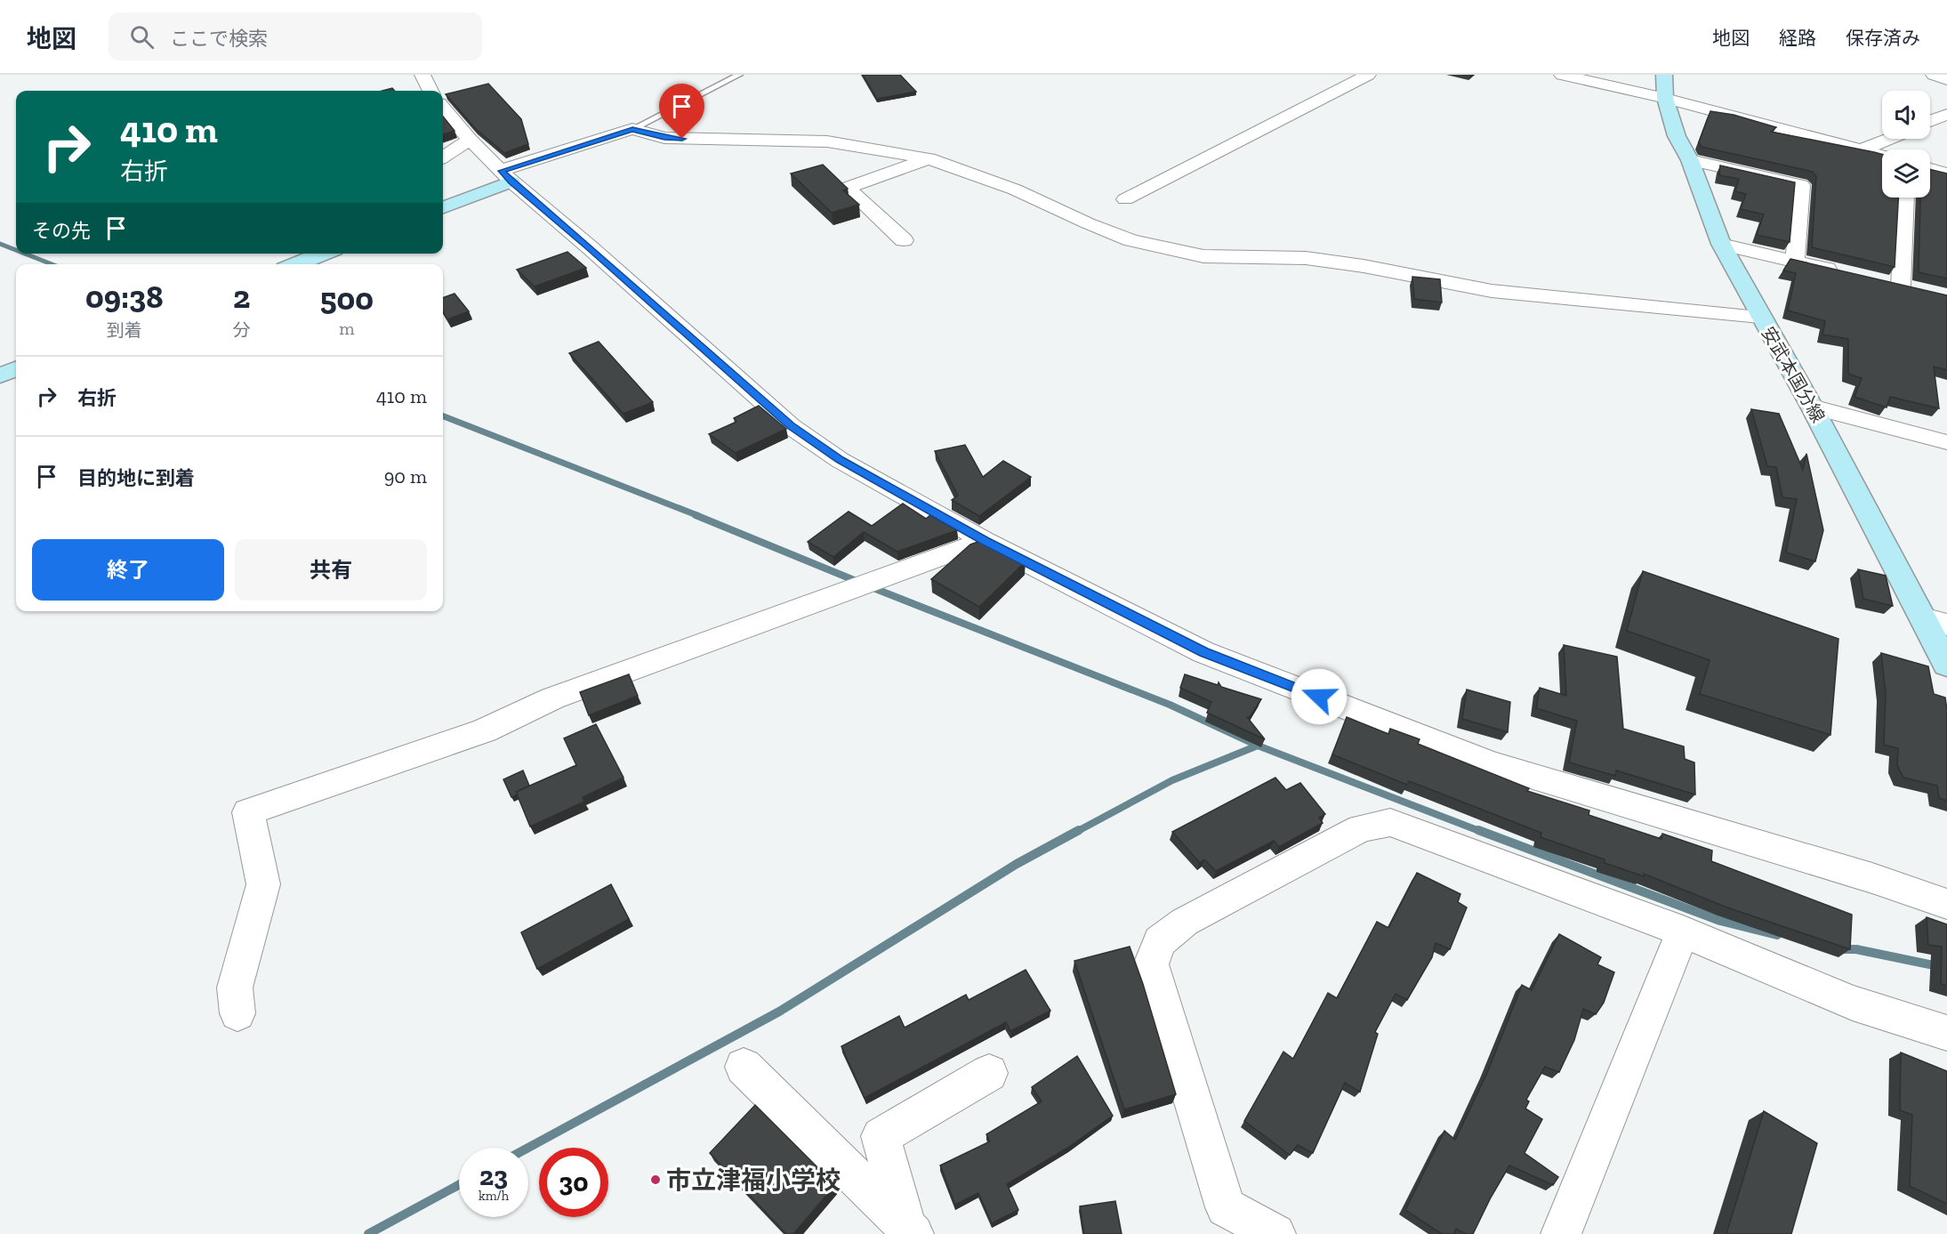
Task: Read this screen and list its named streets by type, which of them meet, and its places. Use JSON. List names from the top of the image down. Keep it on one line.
{"streets":{"main road":["安武本国分線"]},"places":["市立津福小学校"],"page":{"header":"地図","search":"ここで検索","nav":["地図","経路","保存済み"],"turn":["410 m","右折"],"then":"その先","eta":["09:38","到着","2","分","500","m"],"list":[{"name":"右折","value":"410 m"},{"name":"目的地に到着","value":"90 m"}],"buttons":["終了","共有"],"speed":"23 km/h","limit":"30"}}
